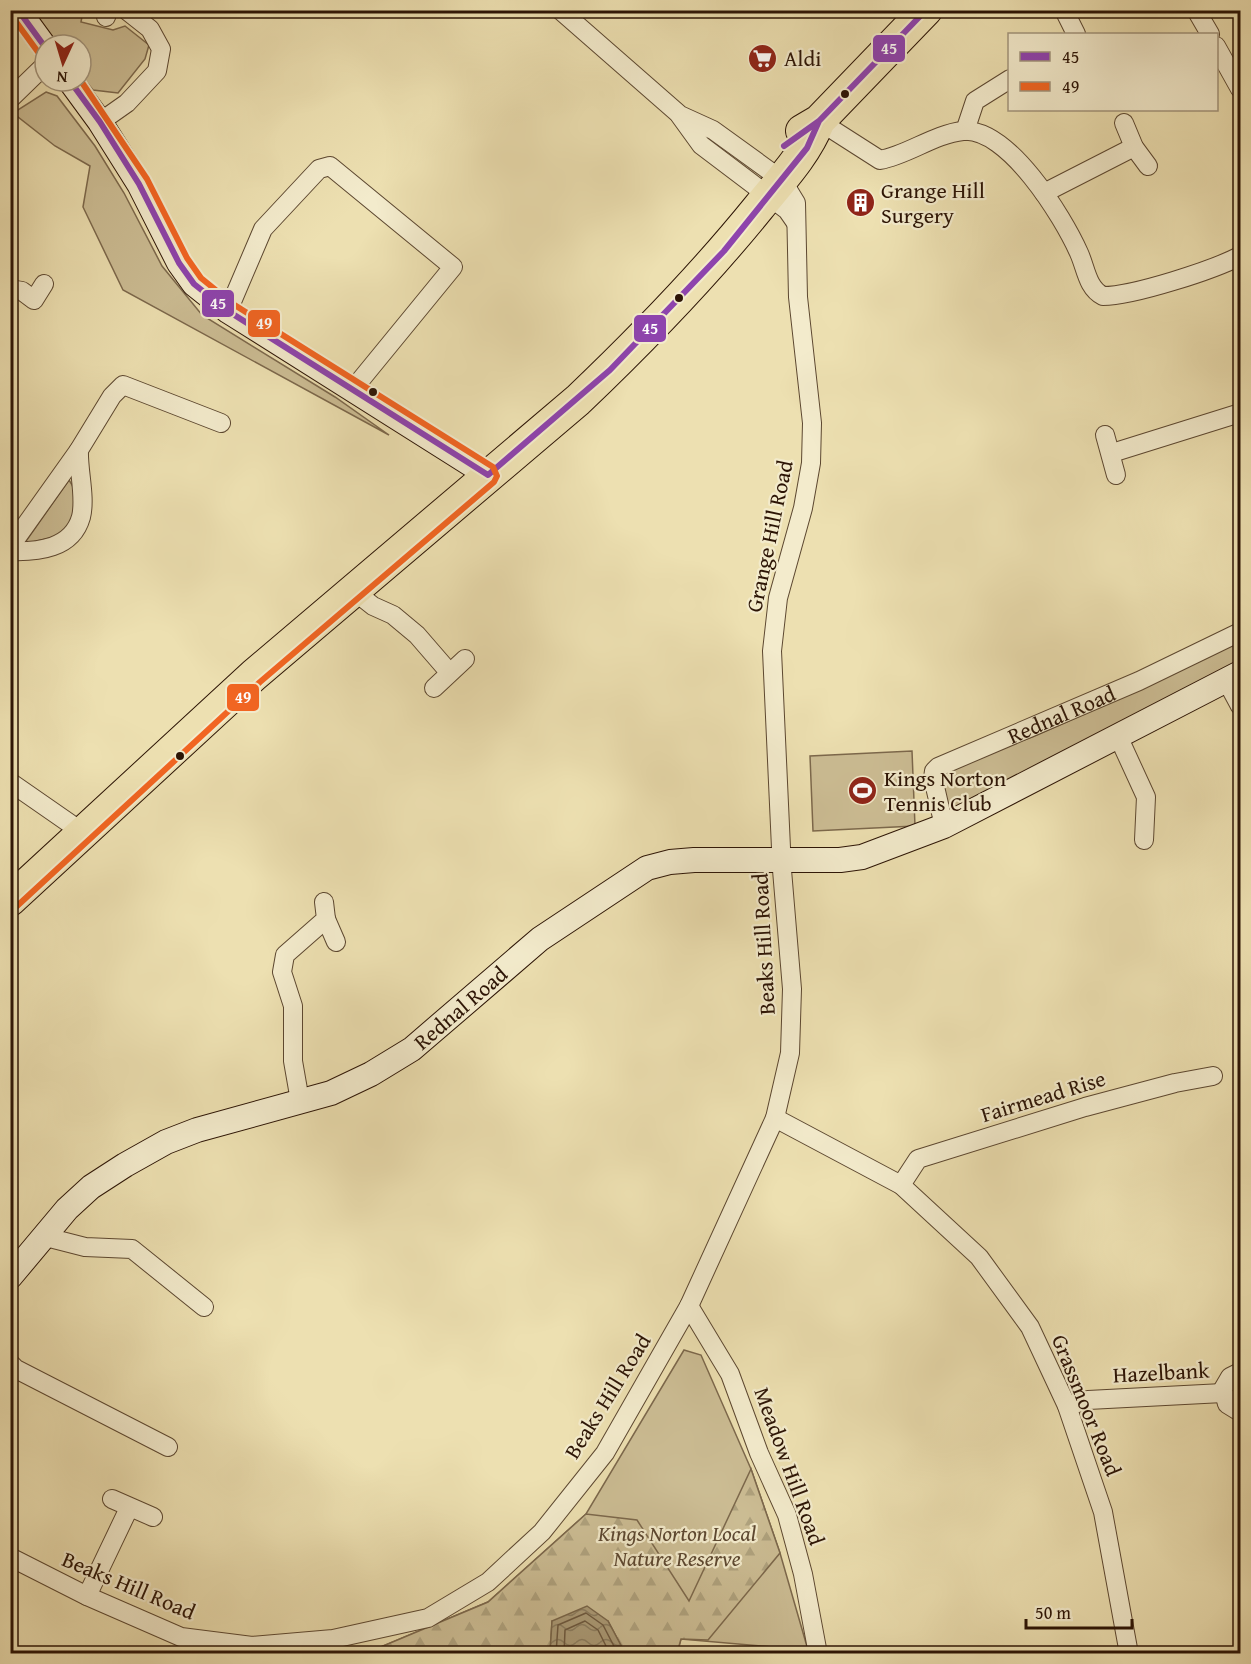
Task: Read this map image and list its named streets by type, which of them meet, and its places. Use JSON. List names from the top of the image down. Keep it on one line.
{"streets":{"street":["Grange Hill Road","Rednal Road","Beaks Hill Road","Fairmead Rise","Hazelbank","Grassmoor Road","Meadow Hill Road"]},"crossings":[["Grange Hill Road","Rednal Road"],["Grange Hill Road","Beaks Hill Road"],["Rednal Road","Beaks Hill Road"],["Beaks Hill Road","Grassmoor Road"],["Beaks Hill Road","Meadow Hill Road"],["Fairmead Rise","Grassmoor Road"],["Hazelbank","Grassmoor Road"]],"parks":["Kings Norton Local Nature Reserve"],"places":{"supermarket":["Aldi"],"building":["Grange Hill Surgery"],"sports":["Kings Norton Tennis Club"]},"lines":["transit line 45","transit line 49"],"legend":["45","49"],"scale_bar":"50 m","north":"bottom"}
